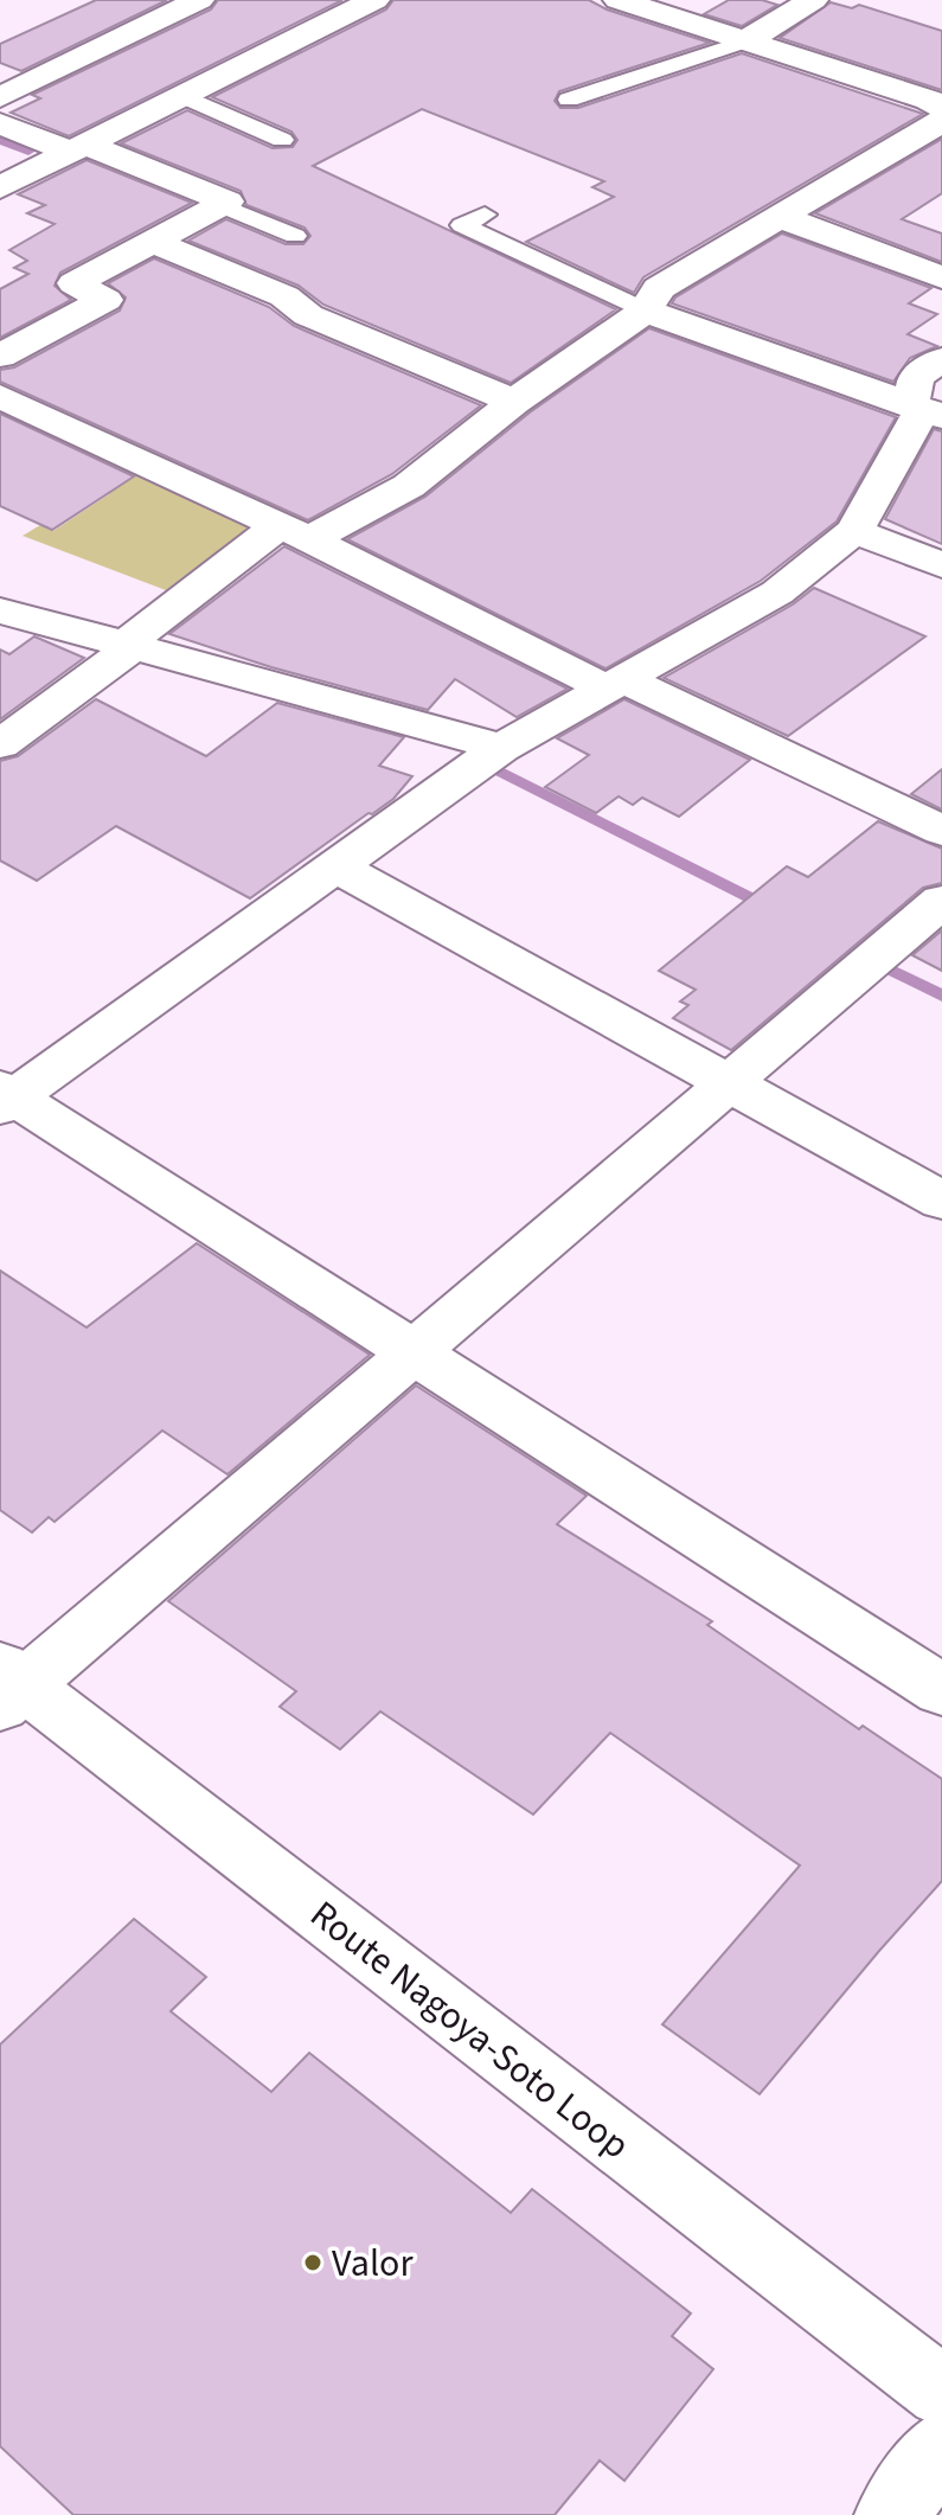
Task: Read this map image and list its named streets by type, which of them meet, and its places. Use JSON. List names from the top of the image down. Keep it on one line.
{"streets":{"street":["Route Nagoya-Soto Loop"]},"places":["Valor"]}
